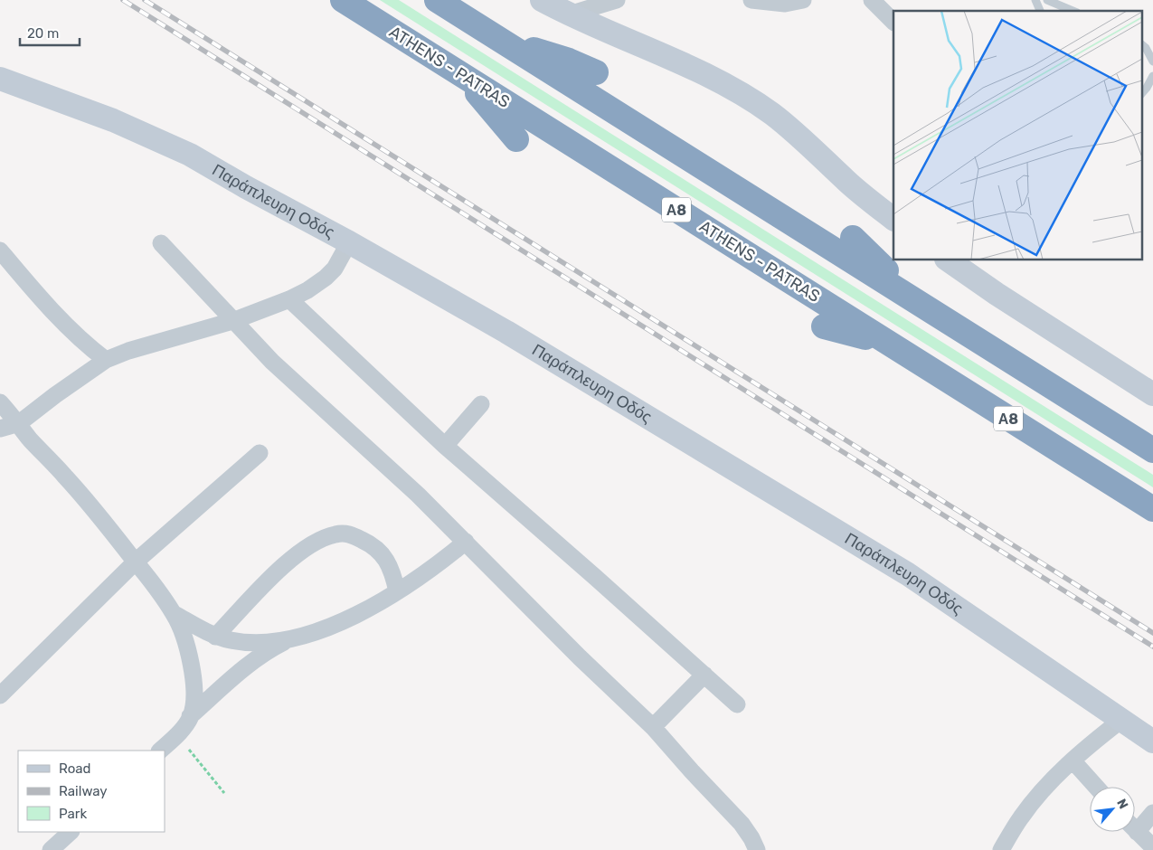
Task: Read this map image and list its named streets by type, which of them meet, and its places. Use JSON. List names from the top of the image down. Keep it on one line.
{"streets":{"highway":["ATHENS - PATRAS","Α8"],"main road":["Παράπλευρη Οδός"]},"legend":["Road","Railway","Park"],"scale_bar":"20 m","north":"top right"}
